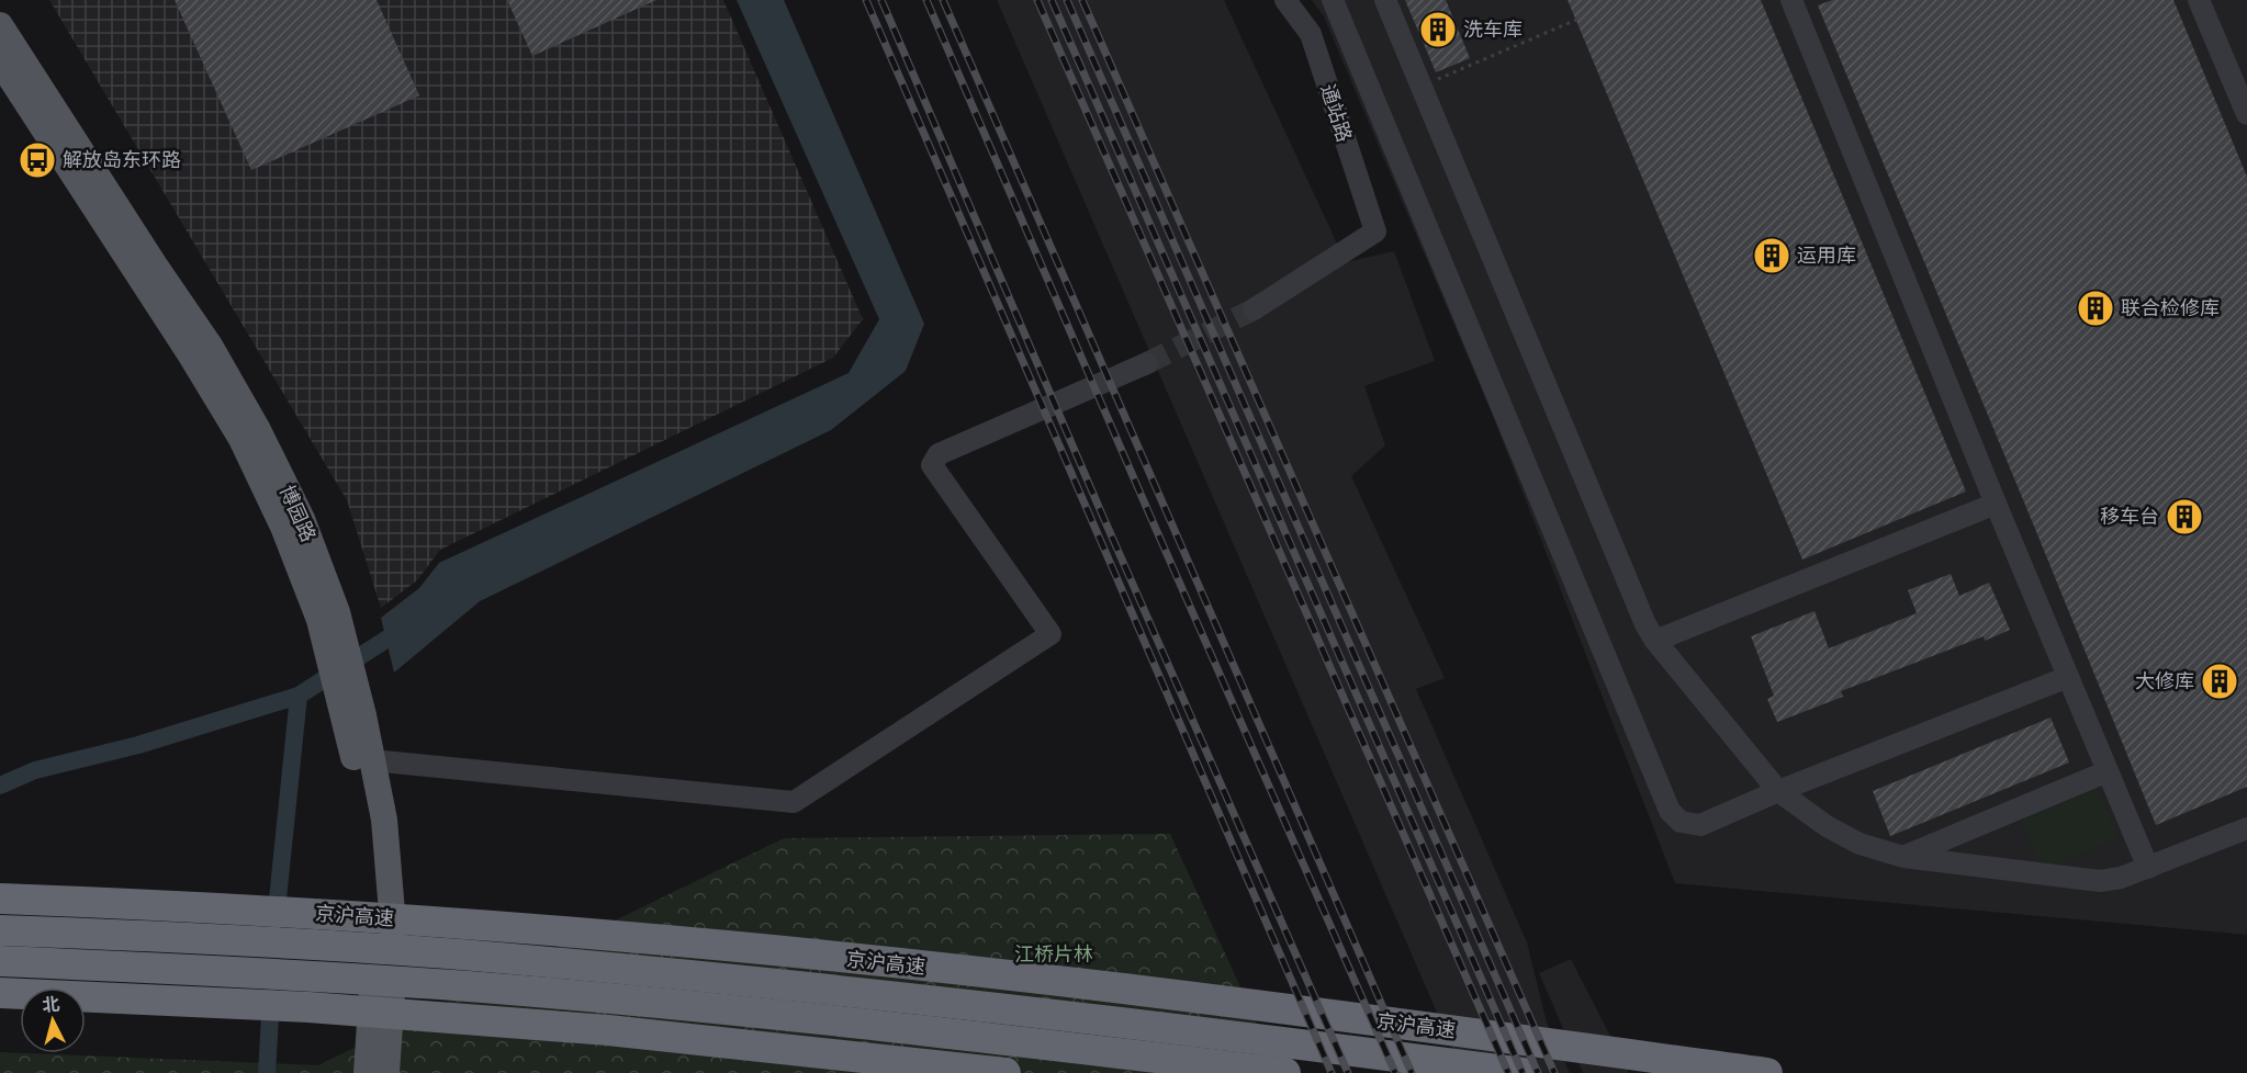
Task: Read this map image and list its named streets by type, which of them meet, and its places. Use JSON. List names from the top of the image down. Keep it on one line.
{"streets":{"highway":["京沪高速"],"main road":["博园路"],"street":["通站路"]},"parks":["江桥片林"],"places":{"building":["洗车库","运用库","联合检修库","移车台","大修库"],"bus stop":["解放岛东环路"]},"north":"top"}
